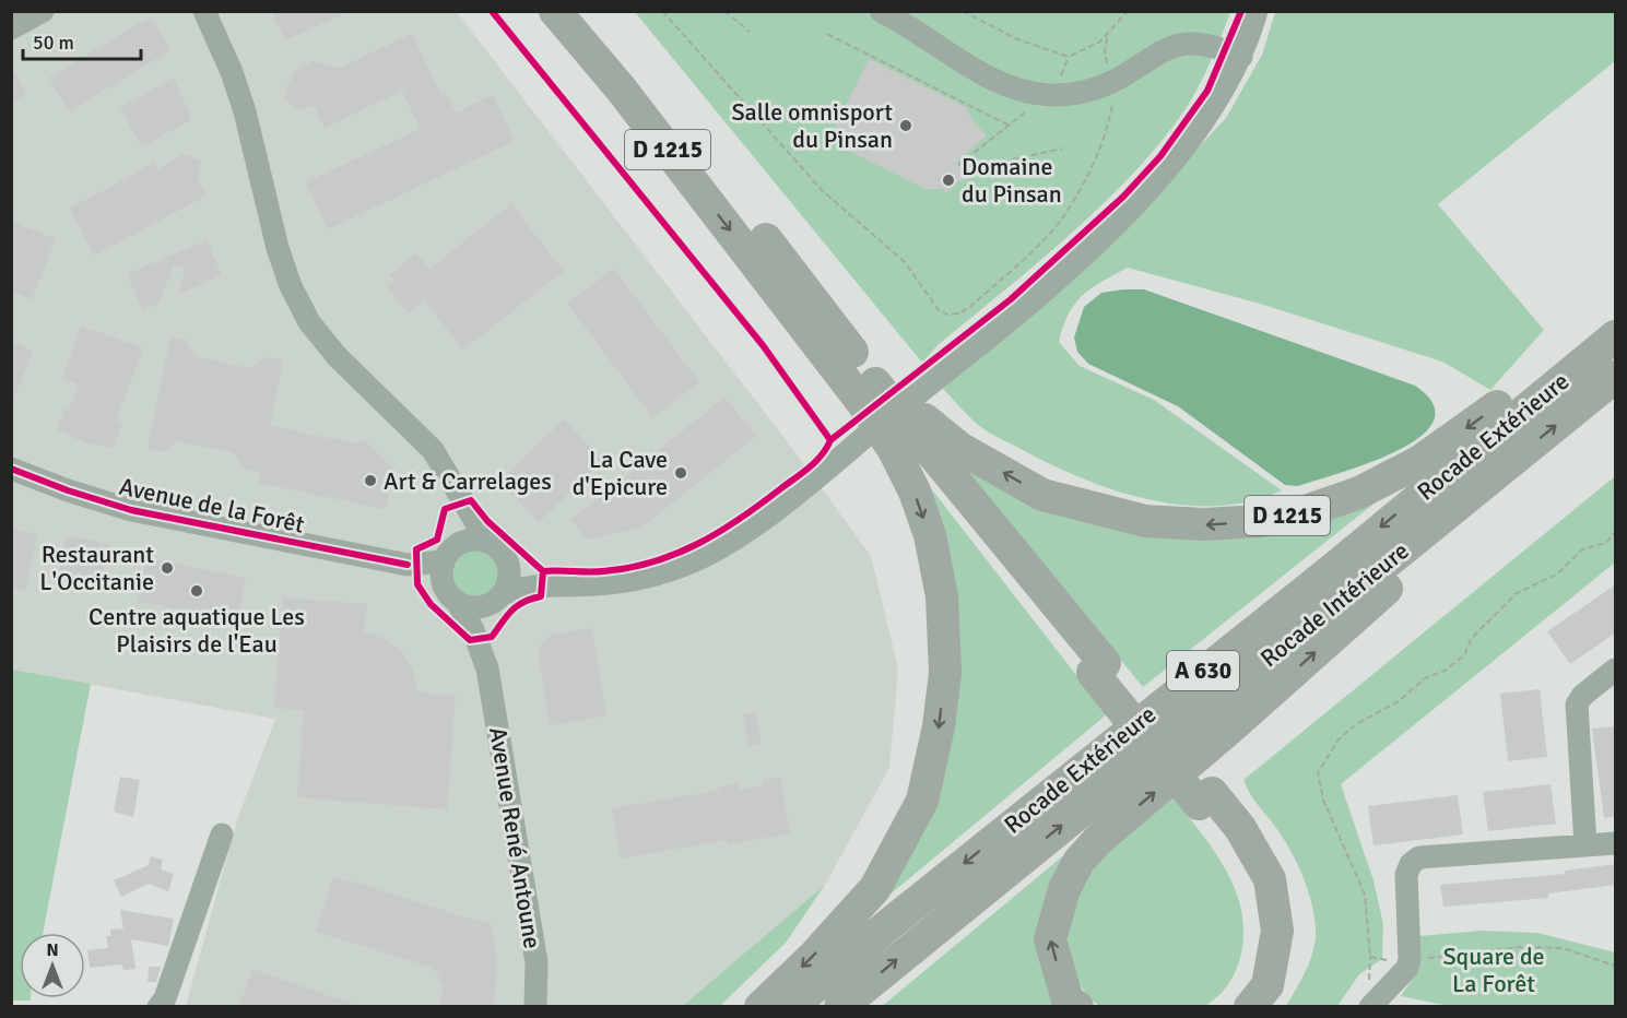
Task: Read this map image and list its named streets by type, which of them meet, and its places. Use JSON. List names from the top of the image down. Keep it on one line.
{"streets":{"highway":["D 1215","Rocade Extérieure","Rocade Intérieure","A 630"],"street":["Avenue de la Forêt","Avenue René Antoune"]},"crossings":[["Avenue de la Forêt","Avenue René Antoune"]],"one_way":["Rocade Extérieure","Rocade Intérieure"],"parks":["Square de La Forêt"],"places":["Salle omnisport du Pinsan","Domaine du Pinsan","La Cave d'Epicure","Art & Carrelages","Restaurant L'Occitanie","Centre aquatique Les Plaisirs de l'Eau"],"scale_bar":"50 m","north":"top"}
